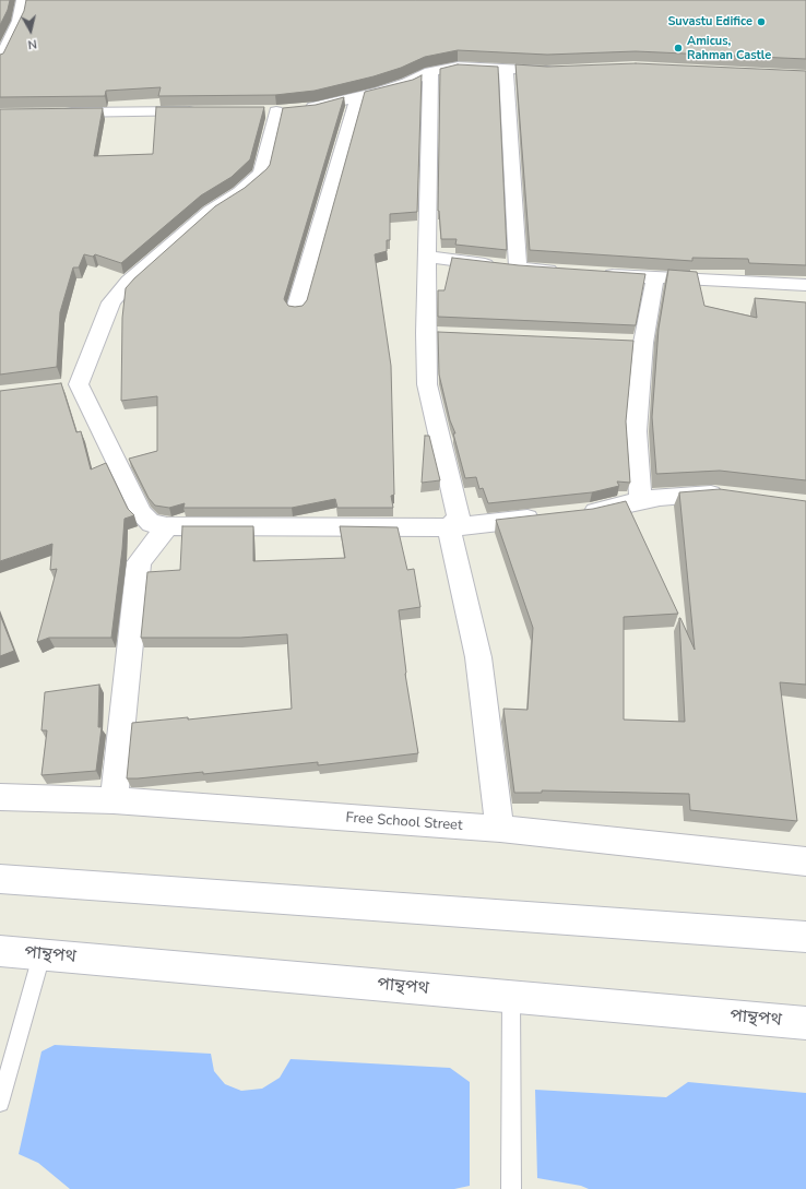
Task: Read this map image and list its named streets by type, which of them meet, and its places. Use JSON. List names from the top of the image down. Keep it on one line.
{"streets":{"street":["Free School Street","পান্থপথ"]},"places":["Suvastu Edifice","Amicus, Rahman Castle"],"north":"bottom"}
